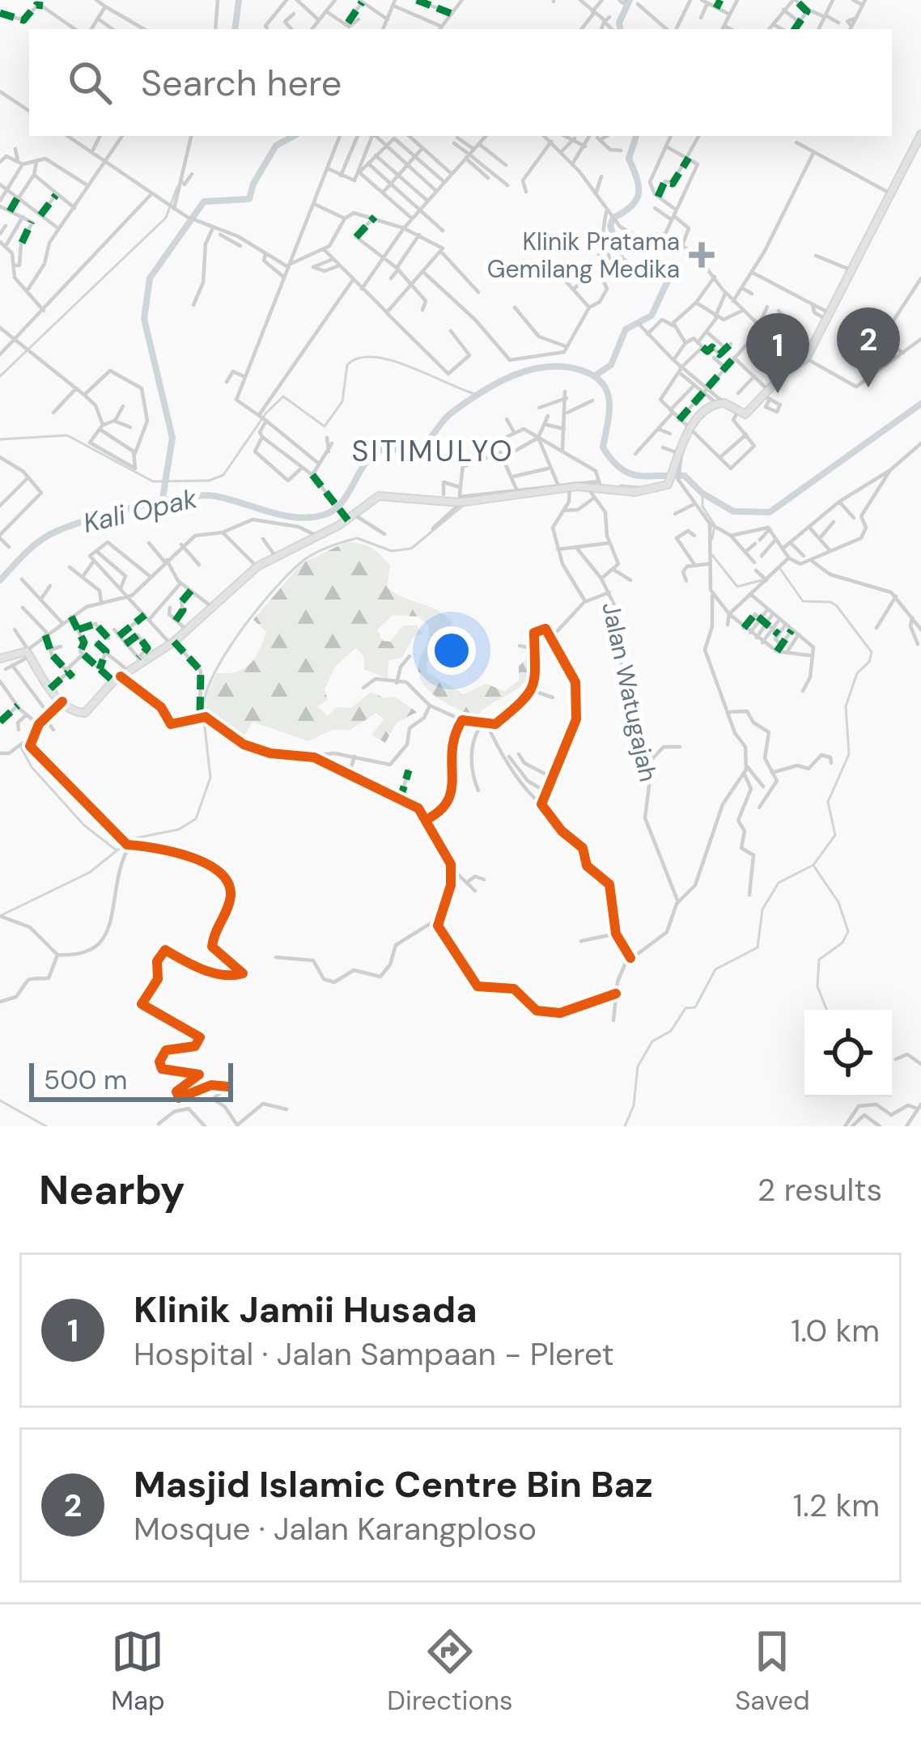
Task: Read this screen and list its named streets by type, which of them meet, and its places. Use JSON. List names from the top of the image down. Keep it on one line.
{"streets":{"street":["Jalan Watugajah"]},"districts":["SITIMULYO"],"water":["Kali Opak"],"places":{"health":["Klinik Pratama Gemilang Medika"]},"scale_bar":"500 m","page":{"search":"Search here","pins":["2","1"],"scale":"500 m","heading":["Nearby","2 results"],"list":[{"mark":"1","name":"Klinik Jamii Husada","note":"Hospital · Jalan Sampaan - Pleret","value":"1.0 km"},{"mark":"2","name":"Masjid Islamic Centre Bin Baz","note":"Mosque · Jalan Karangploso","value":"1.2 km"}],"nav":["Map","Directions","Saved"]}}
